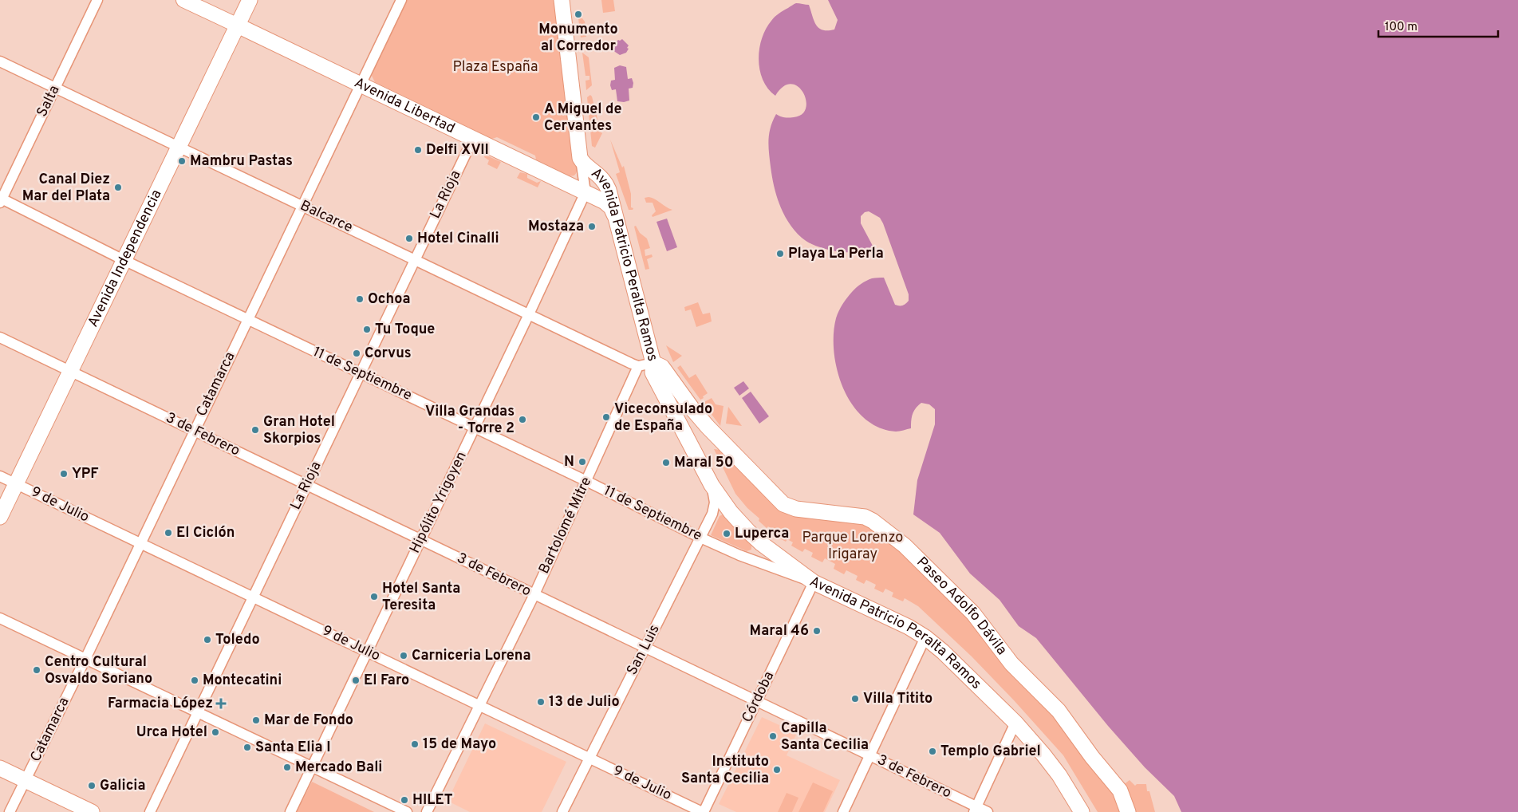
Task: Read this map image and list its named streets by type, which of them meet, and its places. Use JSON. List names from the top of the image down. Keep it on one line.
{"streets":{"main road":["Avenida Libertad","Avenida Independencia","Avenida Patricio Peralta Ramos","Paseo Adolfo Dávila"],"street":["Salta","La Rioja","Balcarce","11 de Septiembre","Catamarca","3 de Febrero","Hipólito Yrigoyen","9 de Julio","Bartolomé Mitre","San Luis","Córdoba"]},"crossings":[["Salta","Balcarce"],["Salta","11 de Septiembre"],["Avenida Libertad","La Rioja"],["Avenida Libertad","Avenida Independencia"],["Avenida Libertad","Avenida Patricio Peralta Ramos"],["Avenida Libertad","Catamarca"],["Avenida Libertad","Hipólito Yrigoyen"],["La Rioja","Balcarce"],["La Rioja","11 de Septiembre"],["La Rioja","3 de Febrero"],["La Rioja","9 de Julio"],["Balcarce","Avenida Independencia"],["Balcarce","Catamarca"],["Balcarce","Hipólito Yrigoyen"],["Balcarce","Bartolomé Mitre"],["Avenida Independencia","11 de Septiembre"],["Avenida Independencia","3 de Febrero"],["Avenida Independencia","9 de Julio"],["Avenida Patricio Peralta Ramos","11 de Septiembre"],["Avenida Patricio Peralta Ramos","Hipólito Yrigoyen"],["Avenida Patricio Peralta Ramos","Paseo Adolfo Dávila"],["Avenida Patricio Peralta Ramos","San Luis"],["Avenida Patricio Peralta Ramos","Córdoba"],["11 de Septiembre","Catamarca"],["11 de Septiembre","Hipólito Yrigoyen"],["11 de Septiembre","Bartolomé Mitre"],["11 de Septiembre","San Luis"],["11 de Septiembre","Córdoba"],["Catamarca","3 de Febrero"],["Catamarca","9 de Julio"],["3 de Febrero","Hipólito Yrigoyen"],["3 de Febrero","Bartolomé Mitre"],["3 de Febrero","San Luis"],["3 de Febrero","Córdoba"],["Hipólito Yrigoyen","9 de Julio"],["9 de Julio","Bartolomé Mitre"],["9 de Julio","San Luis"],["9 de Julio","Córdoba"]],"parks":["Plaza España","Parque Lorenzo Irigaray"],"places":{"other":["Monumento al Corredor","A Miguel de Cervantes","Delfi XVII","Mambru Pastas","Canal Diez Mar del Plata","Mostaza","Hotel Cinalli","Playa La Perla","Ochoa","Tu Toque","Corvus","Viceconsulado de España","Villa Grandas - Torre 2","Gran Hotel Skorpios","N","Maral 50","YPF","El Ciclón","Luperca","Hotel Santa Teresita","Maral 46","Toledo","Carniceria Lorena","Centro Cultural Osvaldo Soriano","Montecatini","El Faro","Villa Titito","13 de Julio","Mar de Fondo","Urca Hotel","Capilla Santa Cecilia","15 de Mayo","Santa Elia I","Templo Gabriel","Mercado Bali","Instituto Santa Cecilia","Galicia","HILET"],"health":["Farmacia López"]},"scale_bar":"100 m"}
